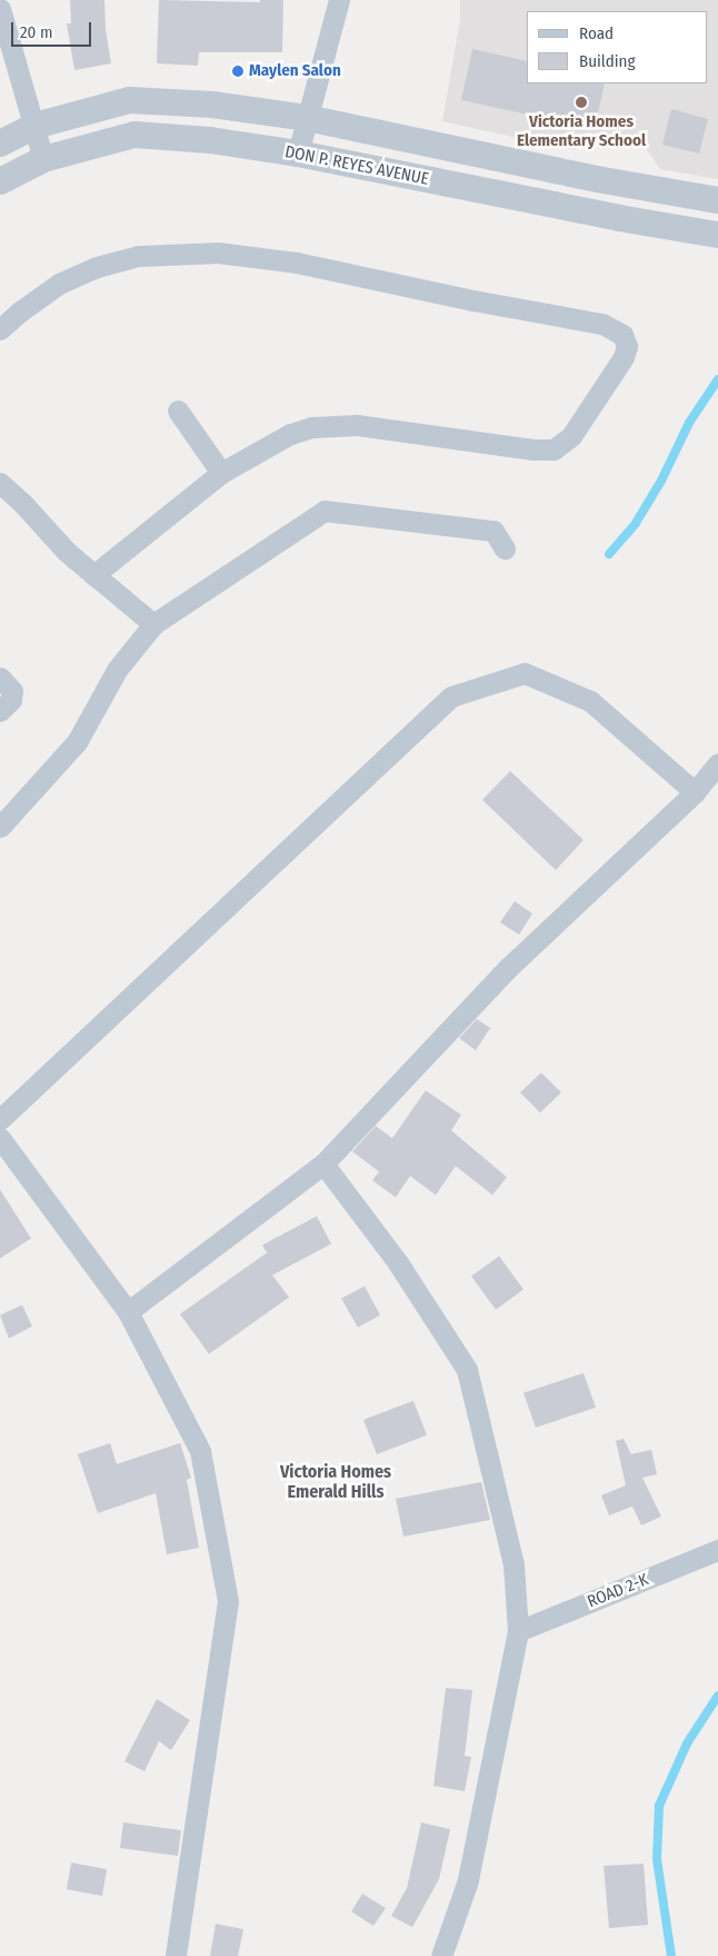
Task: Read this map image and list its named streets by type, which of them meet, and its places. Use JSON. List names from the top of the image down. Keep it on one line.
{"streets":{"street":["DON P. REYES AVENUE","ROAD 2-K"]},"districts":["Victoria Homes Emerald Hills"],"places":["Maylen Salon","Victoria Homes Elementary School"],"legend":["Road","Building"],"scale_bar":"20 m"}
